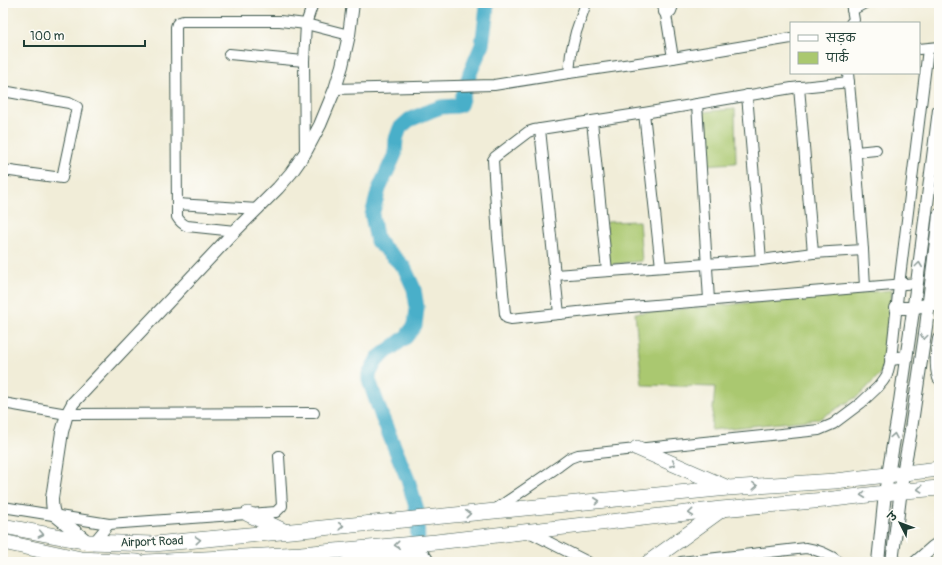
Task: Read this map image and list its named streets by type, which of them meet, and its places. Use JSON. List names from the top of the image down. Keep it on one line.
{"streets":{"main road":["Airport Road"]},"legend":["सड़क","पार्क"],"scale_bar":"100 m","north":"top left"}
